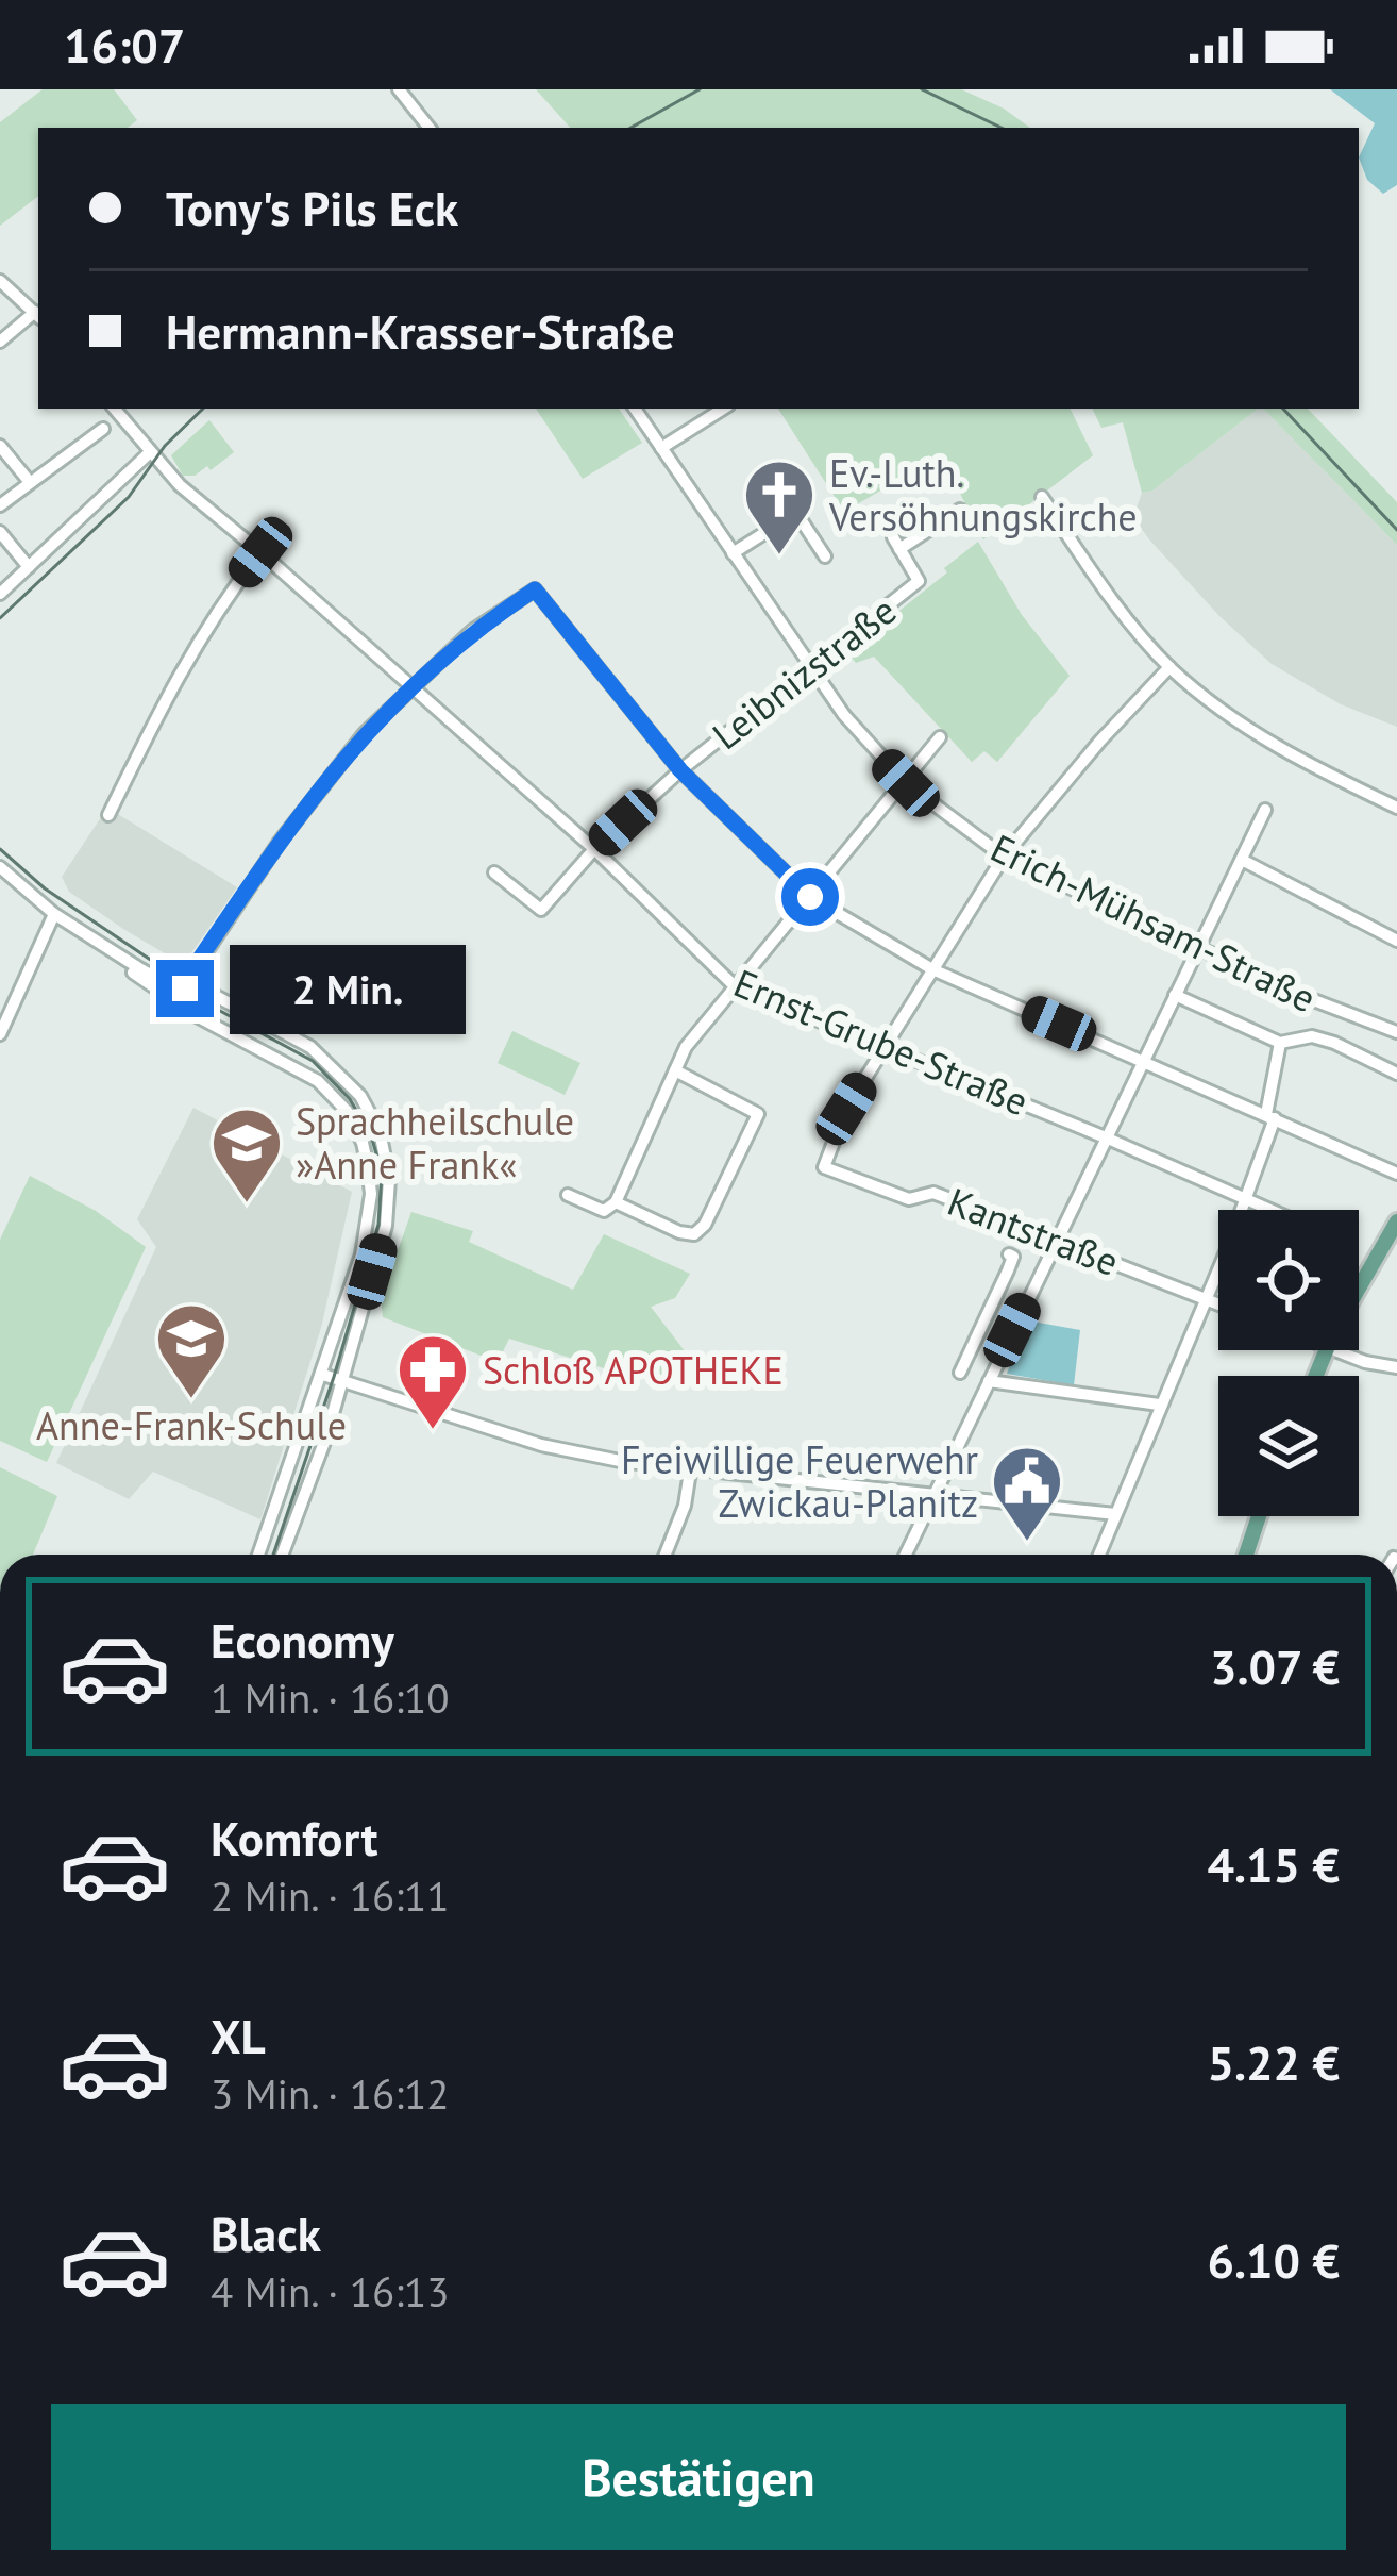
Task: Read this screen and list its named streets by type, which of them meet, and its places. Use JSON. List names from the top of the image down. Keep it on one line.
{"streets":{"street":["Leibnizstraße","Erich-Mühsam-Straße","Ernst-Grube-Straße","Kantstraße"]},"crossings":[["Leibnizstraße","Erich-Mühsam-Straße"],["Leibnizstraße","Ernst-Grube-Straße"],["Ernst-Grube-Straße","Kantstraße"]],"places":{"church":["Ev.-Luth. Versöhnungskirche"],"school or university":["Sprachheilschule »Anne Frank«","Anne-Frank-Schule"],"pharmacy":["Schloß APOTHEKE"],"public building":["Freiwillige Feuerwehr Zwickau-Planitz"]},"page":{"status":"16:07","banner":["Tony's Pils Eck","Hermann-Krasser-Straße"],"bubble":"2 Min.","list":[{"name":"Economy","note":"1 Min. · 16:10","value":"3.07 €"},{"name":"Komfort","note":"2 Min. · 16:11","value":"4.15 €"},{"name":"XL","note":"3 Min. · 16:12","value":"5.22 €"},{"name":"Black","note":"4 Min. · 16:13","value":"6.10 €"}],"buttons":"Bestätigen"}}
